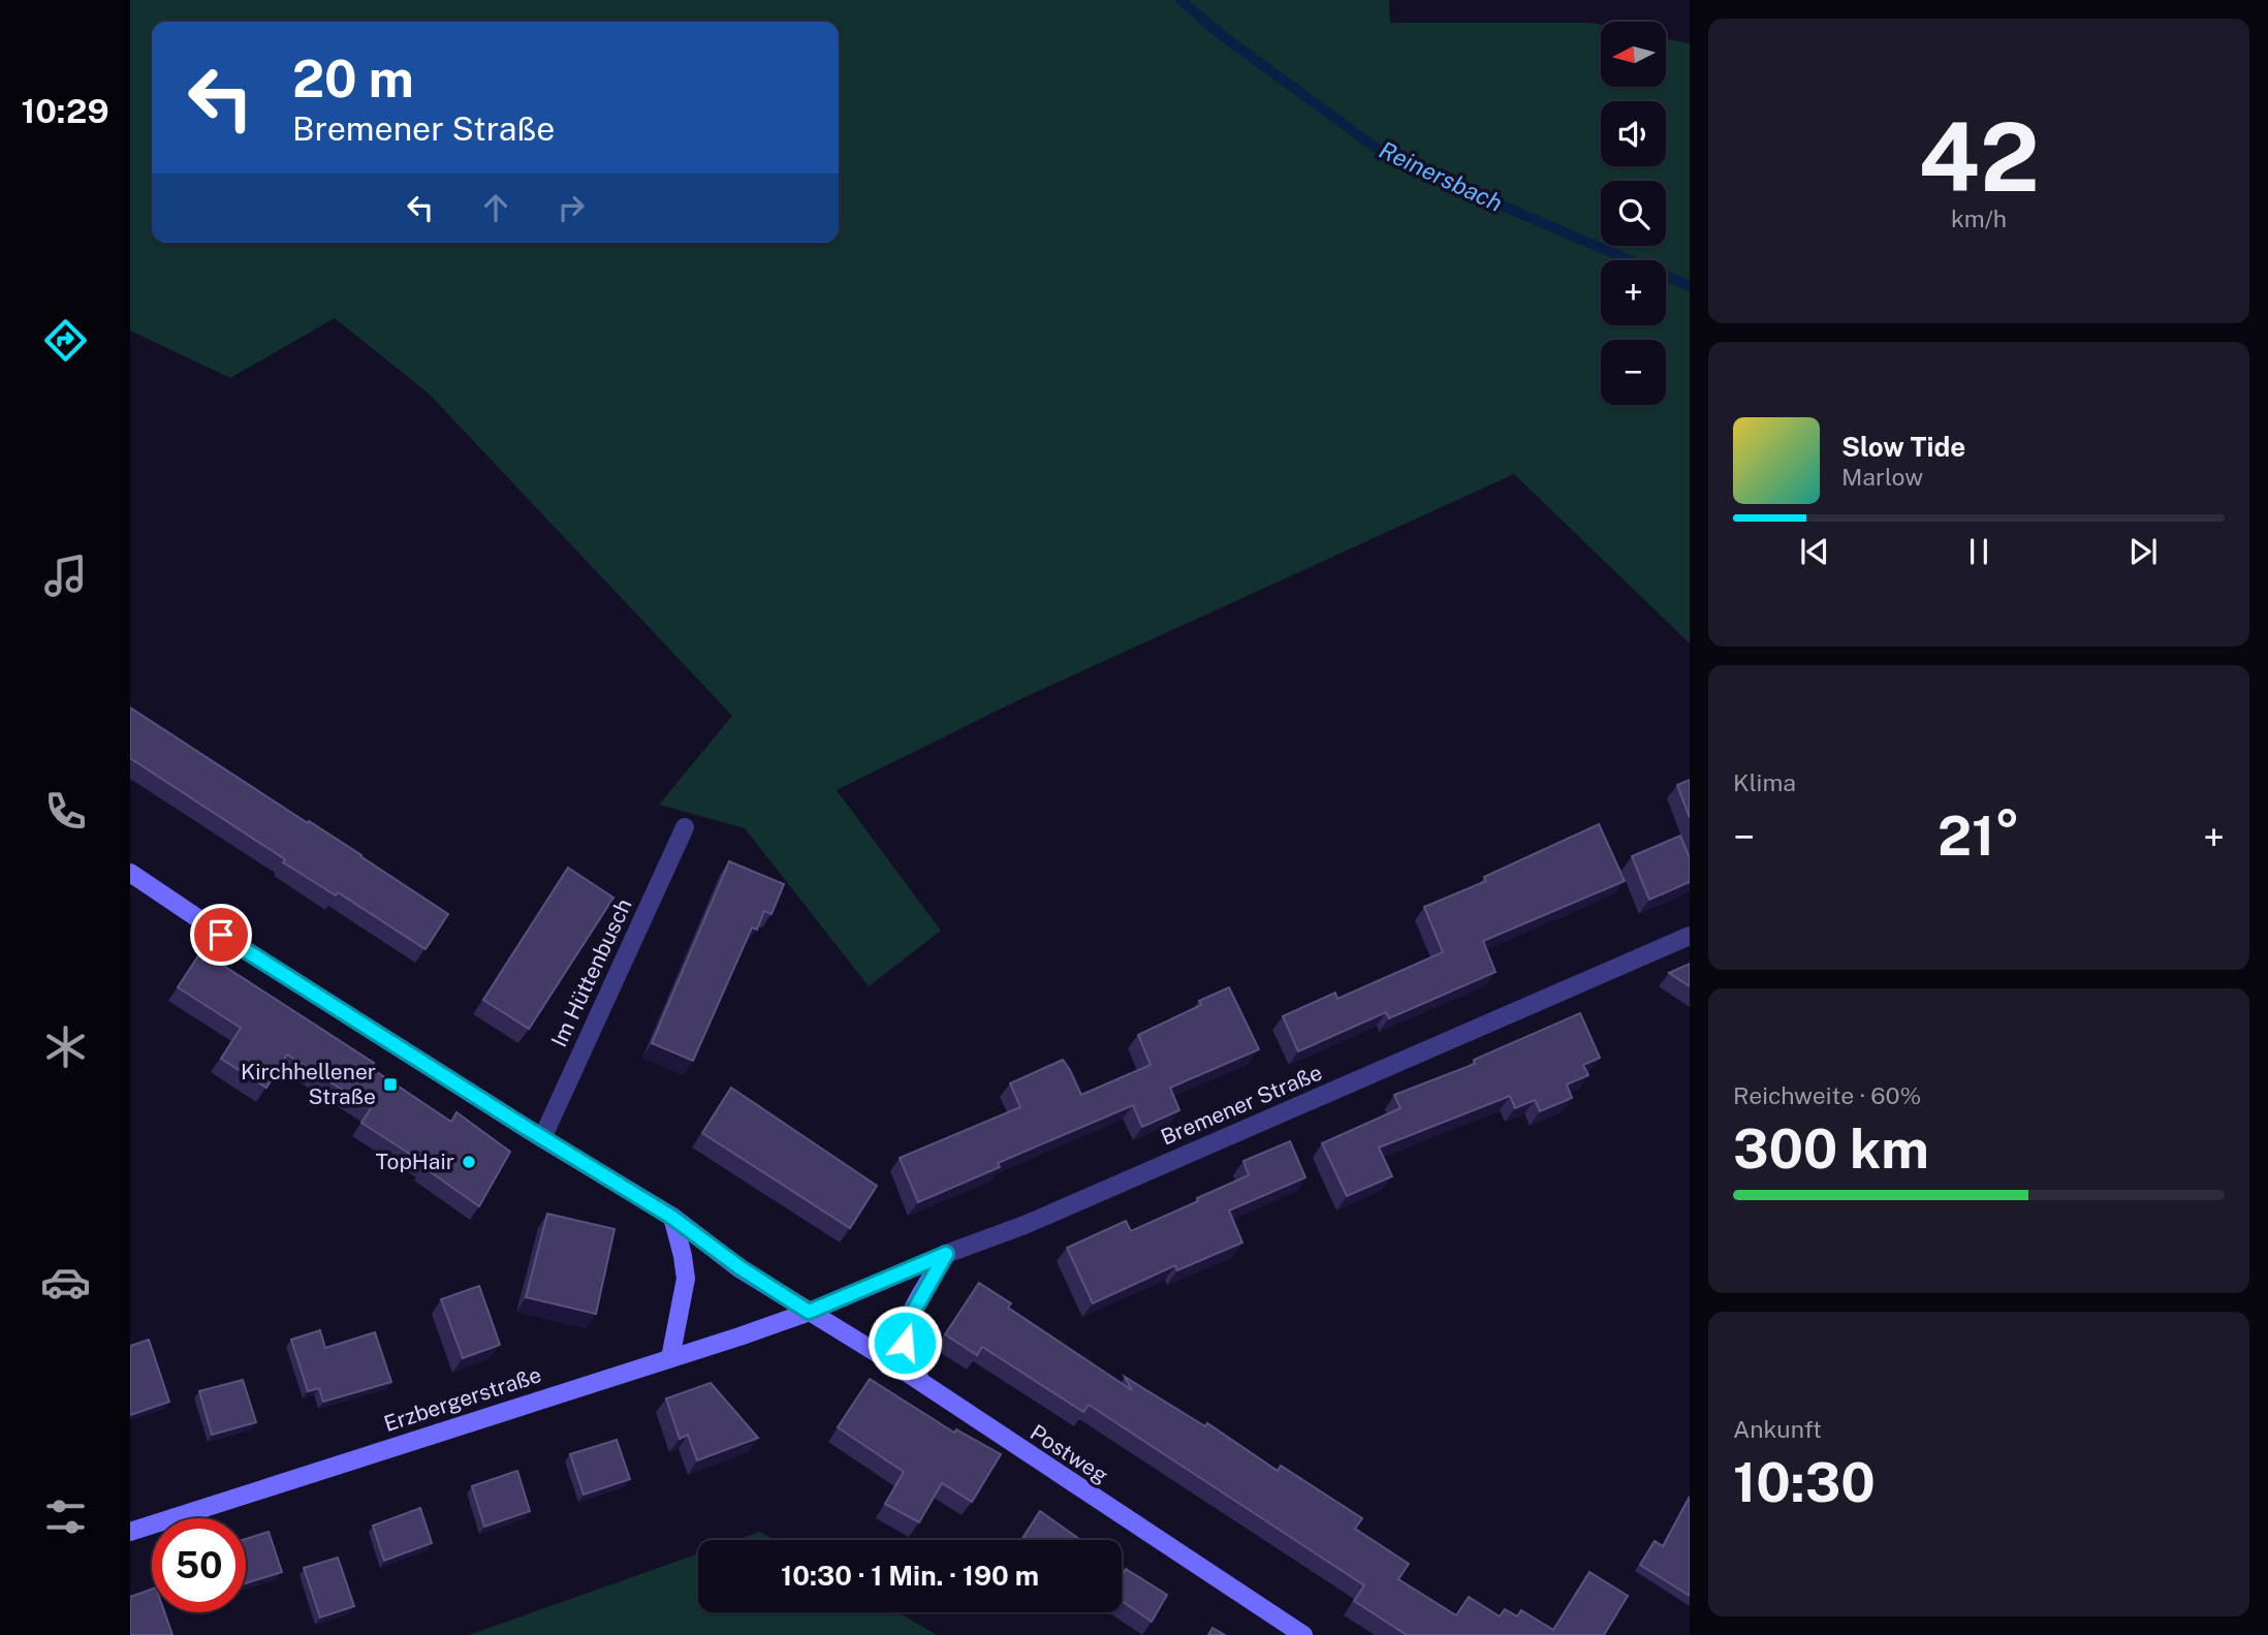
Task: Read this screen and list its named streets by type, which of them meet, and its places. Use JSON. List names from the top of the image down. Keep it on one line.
{"streets":{"main road":["Erzbergerstraße","Postweg"],"street":["Im Hüttenbusch","Bremener Straße"]},"crossings":[["Bremener Straße","Erzbergerstraße"],["Bremener Straße","Postweg"],["Erzbergerstraße","Postweg"]],"water":["Reinersbach"],"places":{"transit":["Kirchhellener Straße"],"other":["TopHair"]},"north":"left","page":{"tabs":"10:29","tile":[["42","km/h"],"Klima",["Reichweite · 60%","300 km"],["Ankunft","10:30"]],"map_buttons":["+","−"],"turn":["20 m","Bremener Straße"],"song":["Slow Tide","Marlow"],"heat":["−","21°","+"],"limit":"50","trip":"10:30 · 1 Min. · 190 m"}}
